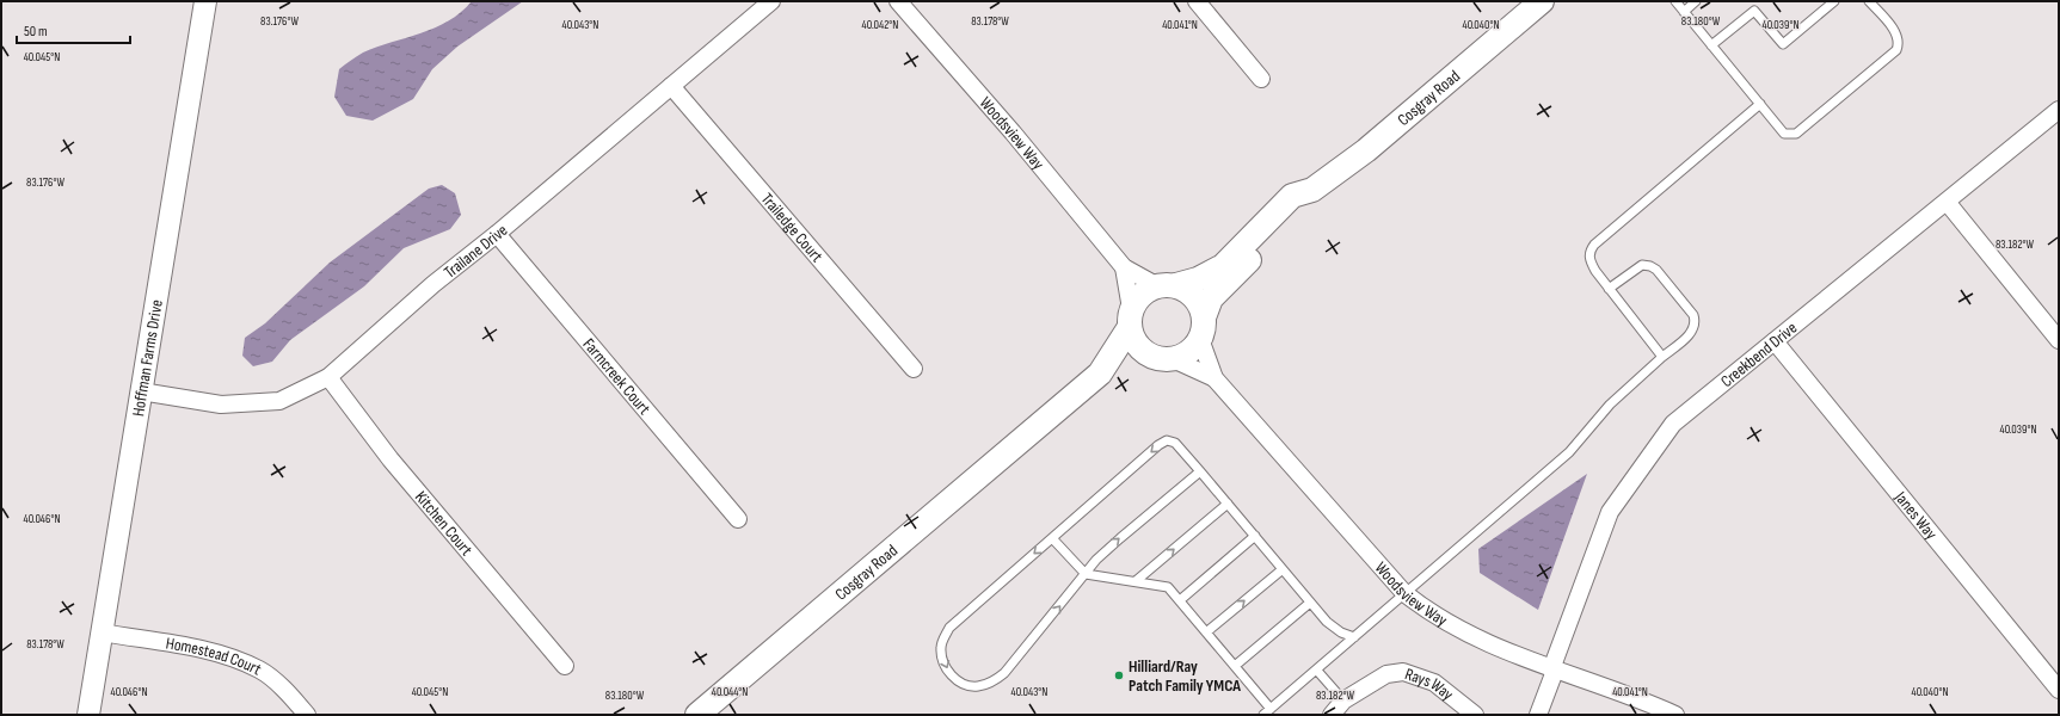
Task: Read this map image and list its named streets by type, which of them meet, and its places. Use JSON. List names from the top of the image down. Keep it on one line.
{"streets":{"main road":["Cosgray Road"],"street":["Woodsview Way","Trailedge Court","Trailane Drive","Creekbend Drive","Hoffman Farms Drive","Farmcreek Court","Janes Way","Kitchen Court","Homestead Court","Rays Way"]},"crossings":[["Cosgray Road","Woodsview Way"],["Woodsview Way","Creekbend Drive"],["Trailedge Court","Trailane Drive"],["Trailane Drive","Hoffman Farms Drive"],["Trailane Drive","Farmcreek Court"],["Trailane Drive","Kitchen Court"],["Creekbend Drive","Janes Way"],["Hoffman Farms Drive","Homestead Court"]],"places":["Hilliard/Ray Patch Family YMCA"],"scale_bar":"50 m","coordinates":["83.176°W","83.178°W","83.180°W","40.043°N","40.042°N","40.041°N","40.040°N","40.039°N","40.045°N","83.182°W","40.046°N","40.044°N"]}
